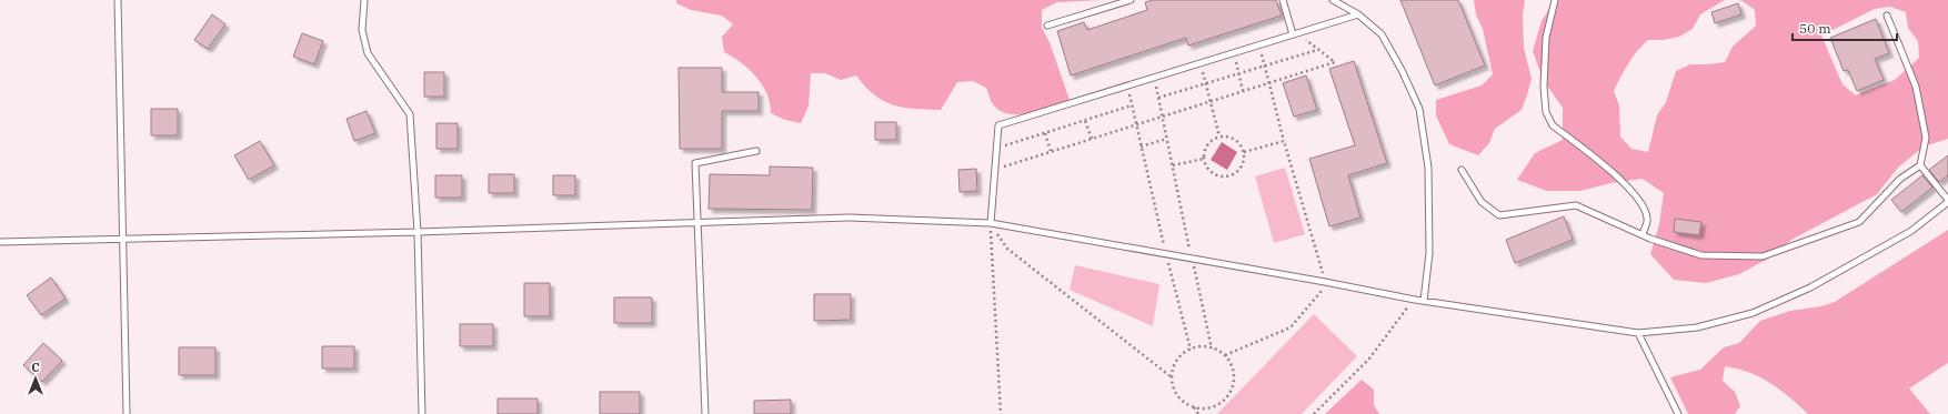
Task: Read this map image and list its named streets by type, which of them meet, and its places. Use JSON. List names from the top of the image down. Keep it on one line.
{"scale_bar":"50 m","north":"top"}
